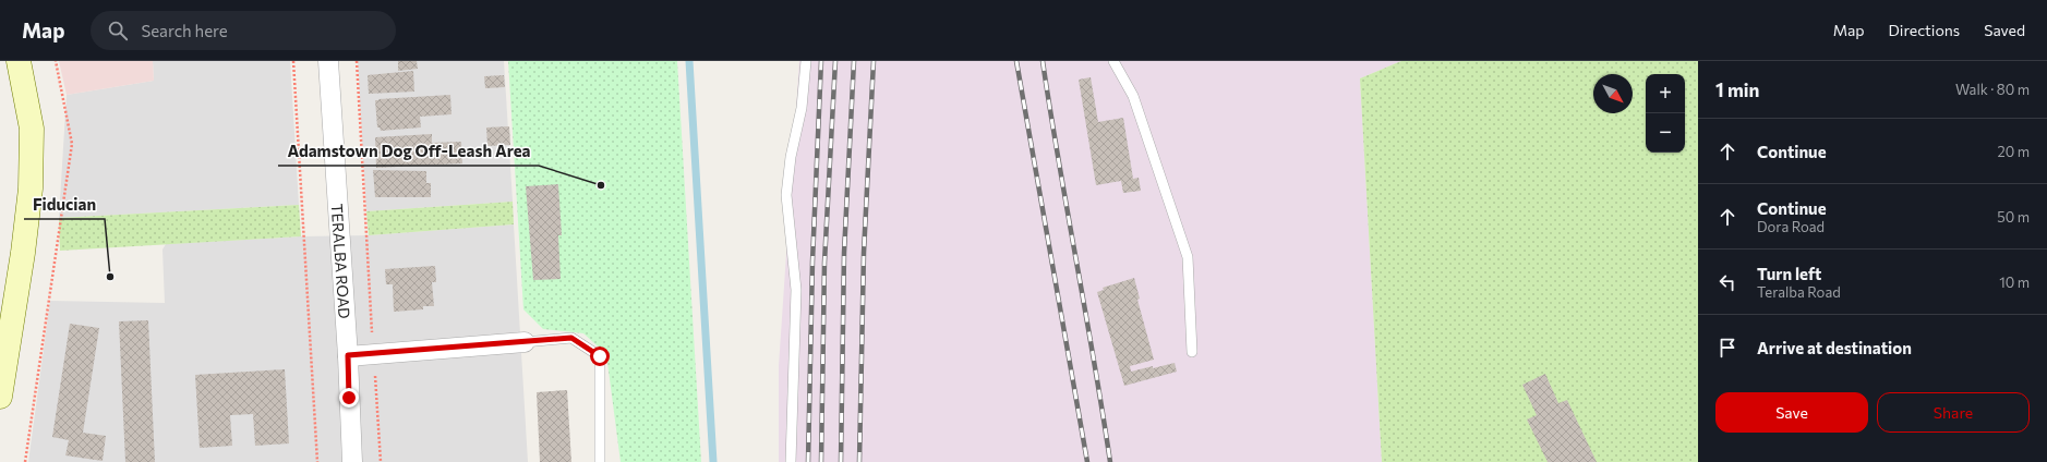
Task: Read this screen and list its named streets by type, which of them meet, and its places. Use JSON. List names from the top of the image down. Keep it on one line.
{"streets":{"street":["TERALBA ROAD"]},"places":["Adamstown Dog Off-Leash Area","Fiducian"],"north":"bottom right","page":{"header":"Map","search":"Search here","nav":["Map","Directions","Saved"],"heading":["1 min","Walk · 80 m"],"map_buttons":["+","−"],"list":[["Continue","20 m"],["Continue","Dora Road","50 m"],["Turn left","Teralba Road","10 m"],"Arrive at destination"],"buttons":["Save","Share"]}}
